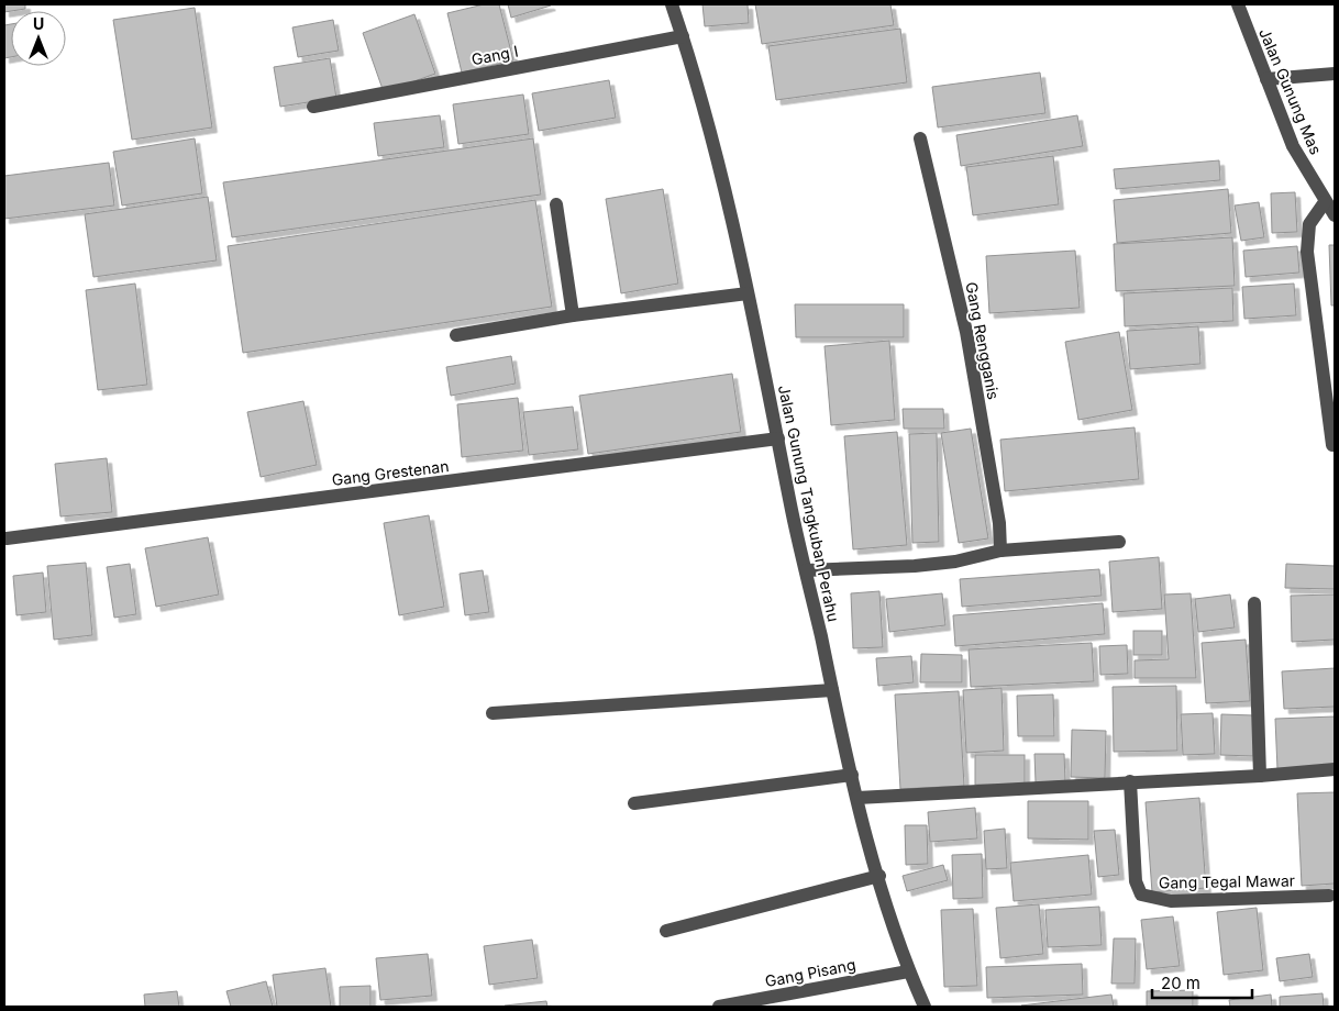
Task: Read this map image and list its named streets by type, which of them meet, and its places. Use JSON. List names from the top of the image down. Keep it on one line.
{"streets":{"street":["Gang I","Jalan Gunung Mas","Gang Rengganis","Gang Grestenan","Jalan Gunung Tangkuban Perahu","Gang Tegal Mawar","Gang Pisang"]},"crossings":[["Gang I","Jalan Gunung Tangkuban Perahu"],["Gang Grestenan","Jalan Gunung Tangkuban Perahu"],["Jalan Gunung Tangkuban Perahu","Gang Pisang"]],"scale_bar":"20 m","north":"top"}
